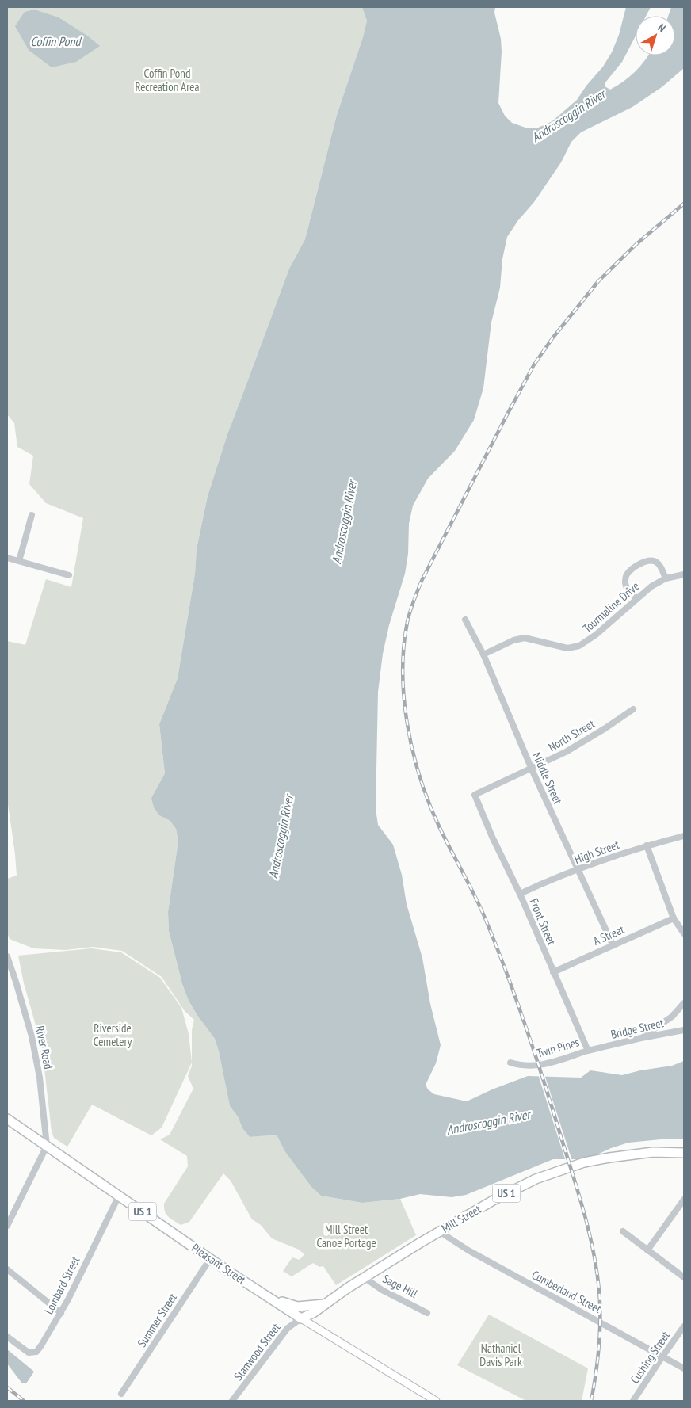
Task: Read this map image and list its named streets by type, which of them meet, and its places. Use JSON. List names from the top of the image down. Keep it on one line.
{"streets":{"highway":["US 1","Mill Street","Pleasant Street"],"street":["Tourmaline Drive","North Street","Middle Street","High Street","Front Street","A Street","Bridge Street","River Road","Twin Pines","Lombard Street","Sage Hill","Cumberland Street","Summer Street","Stanwood Street","Cushing Street"]},"crossings":[["Tourmaline Drive","Middle Street"],["North Street","Middle Street"],["North Street","Front Street"],["Middle Street","High Street"],["Middle Street","A Street"],["High Street","Front Street"],["Front Street","A Street"],["Front Street","Bridge Street"],["Front Street","Twin Pines"],["Bridge Street","Twin Pines"],["River Road","Pleasant Street"],["US 1","Mill Street"],["US 1","Pleasant Street"],["Mill Street","Pleasant Street"],["Mill Street","Sage Hill"],["Mill Street","Cumberland Street"],["Mill Street","Stanwood Street"],["Pleasant Street","Lombard Street"],["Pleasant Street","Summer Street"],["Pleasant Street","Stanwood Street"],["Cumberland Street","Cushing Street"]],"water":["Coffin Pond","Androscoggin River"],"parks":["Coffin Pond Recreation Area","Riverside Cemetery","Mill Street Canoe Portage","Nathaniel Davis Park"],"north":"top right"}
